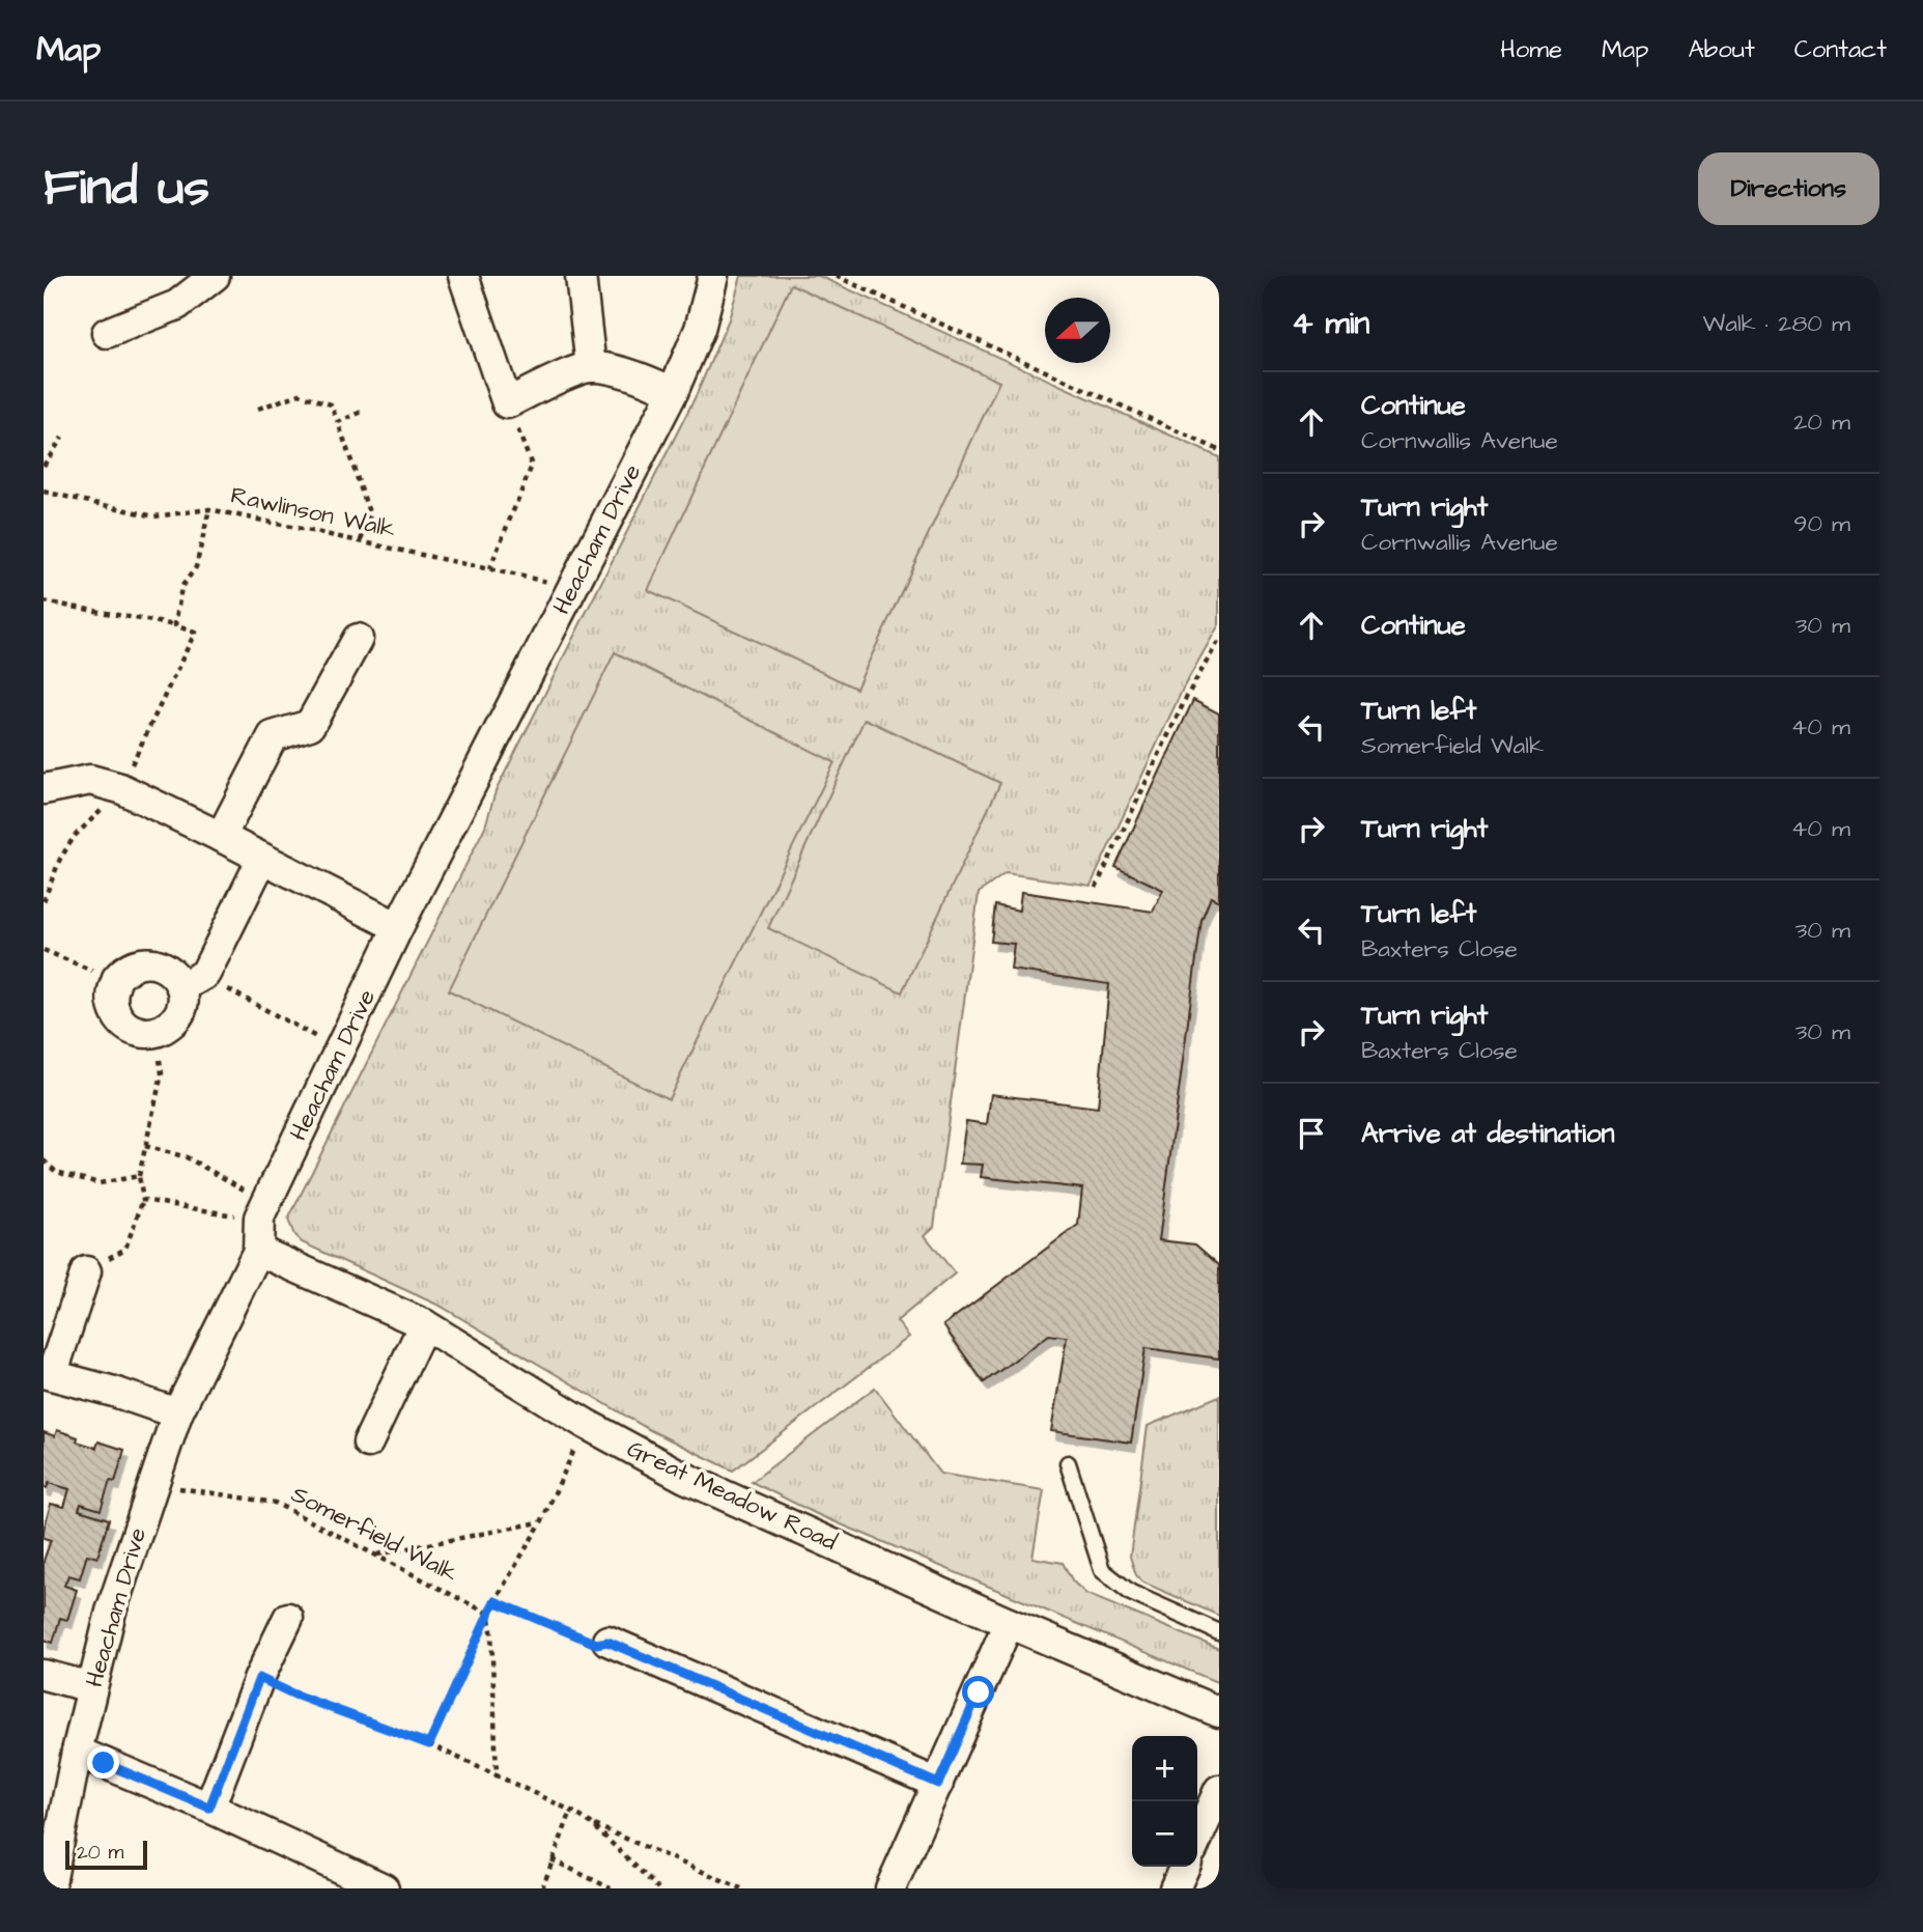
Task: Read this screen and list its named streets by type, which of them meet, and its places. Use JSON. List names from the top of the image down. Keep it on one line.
{"streets":{"street":["Heacham Drive","Great Meadow Road"],"path":["Rawlinson Walk","Somerfield Walk"]},"crossings":[["Rawlinson Walk","Heacham Drive"],["Heacham Drive","Great Meadow Road"],["Heacham Drive","Somerfield Walk"]],"scale_bar":"20 m","north":"left","page":{"header":"Map","nav":["Home","Map","About","Contact"],"buttons":"Directions","title":"Find us","heading":["4 min","Walk · 280 m"],"list":[["Continue","Cornwallis Avenue","20 m"],["Turn right","Cornwallis Avenue","90 m"],["Continue","30 m"],["Turn left","Somerfield Walk","40 m"],["Turn right","40 m"],["Turn left","Baxters Close","30 m"],["Turn right","Baxters Close","30 m"],"Arrive at destination"],"map_buttons":["+","−"],"scale":"20 m"}}
